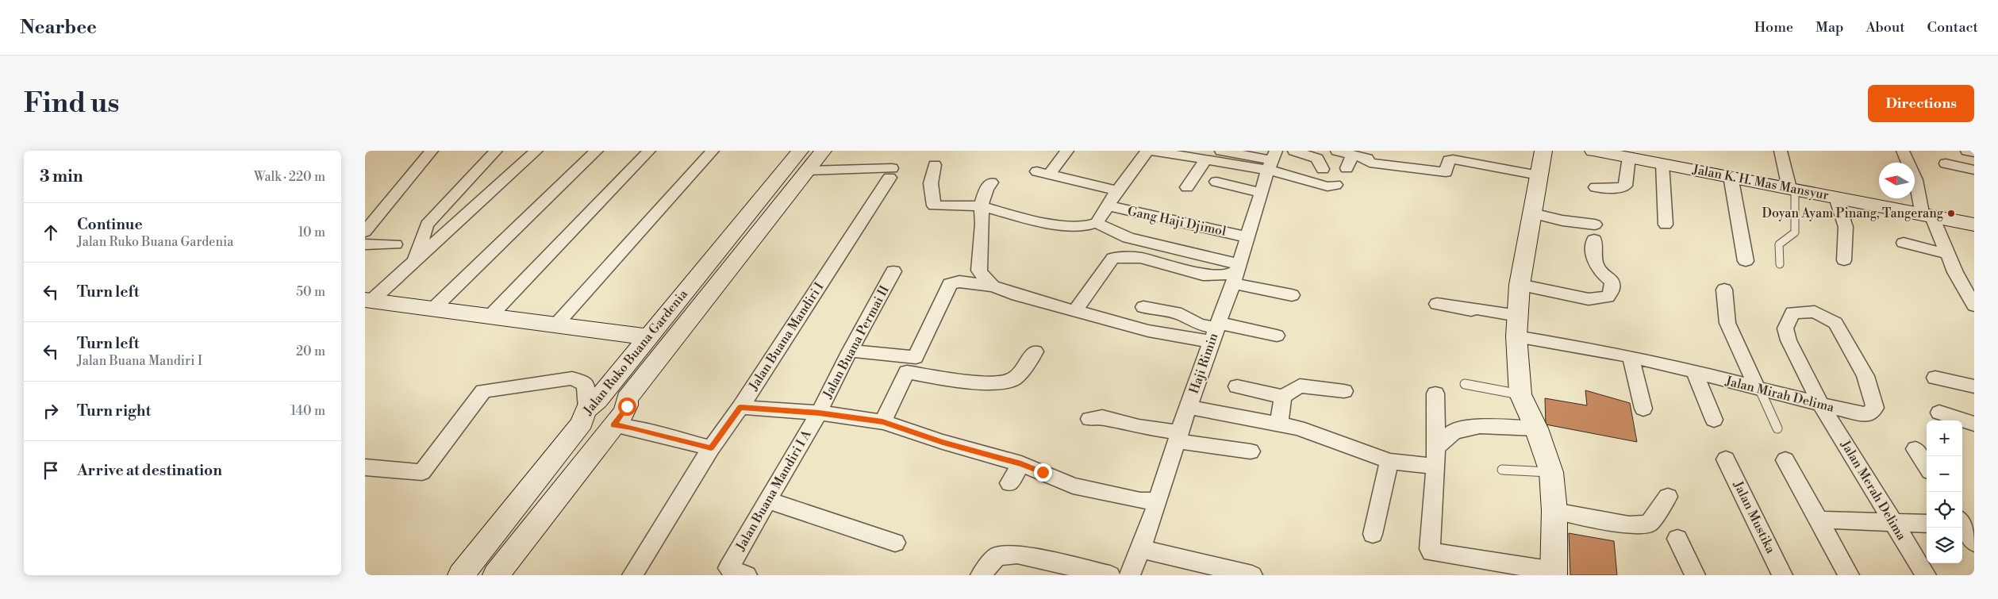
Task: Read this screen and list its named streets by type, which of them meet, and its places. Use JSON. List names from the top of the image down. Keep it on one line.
{"streets":{"street":["Jalan K. H. Mas Mansyur","Gang Haji Djimol","Jalan Buana Mandiri I","Jalan Buana Permai II","Jalan Ruko Buana Gardenia","Haji Rimin","Jalan Mirah Delima","Jalan Buana Mandiri I A","Jalan Merah Delima","Jalan Mustika"]},"crossings":[["Gang Haji Djimol","Haji Rimin"],["Jalan Buana Mandiri I","Jalan Ruko Buana Gardenia"],["Jalan Buana Permai II","Jalan Buana Mandiri I A"],["Jalan Mirah Delima","Jalan Merah Delima"]],"places":["Doyan Ayam Pinang, Tangerang"],"north":"left","page":{"header":"Nearbee","nav":["Home","Map","About","Contact"],"buttons":"Directions","title":"Find us","heading":["3 min","Walk · 220 m"],"list":[["Continue","Jalan Ruko Buana Gardenia","10 m"],["Turn left","50 m"],["Turn left","Jalan Buana Mandiri I","20 m"],["Turn right","140 m"],"Arrive at destination"],"map_buttons":["+","−"]}}
